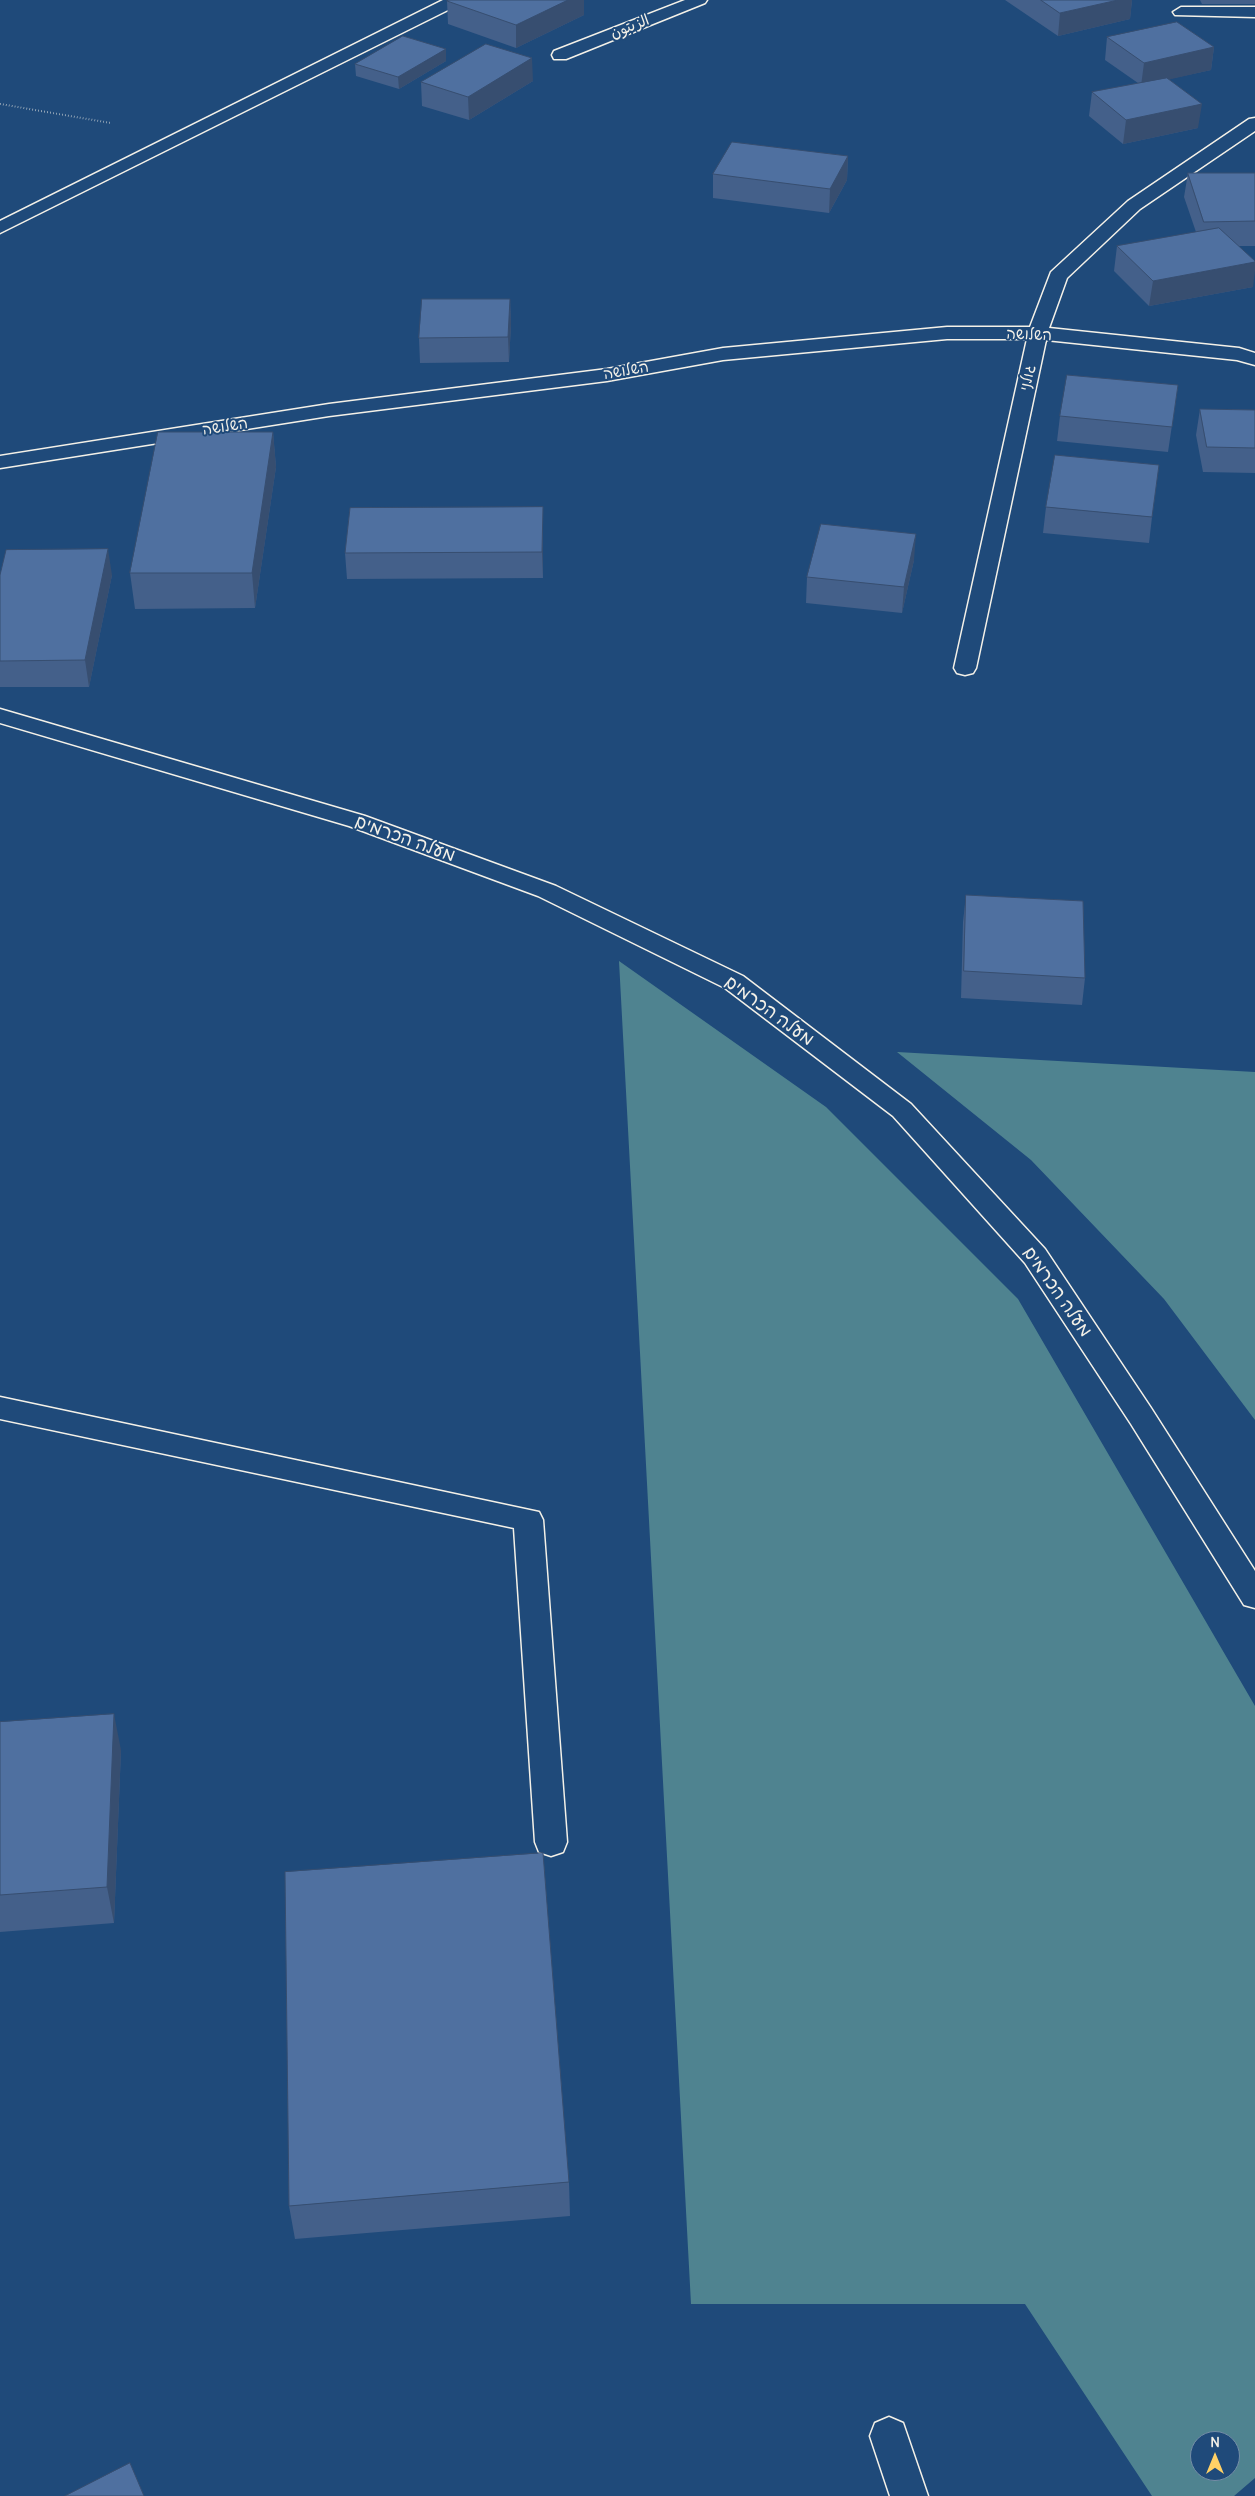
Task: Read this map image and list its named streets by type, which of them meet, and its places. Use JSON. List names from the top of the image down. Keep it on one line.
{"streets":{"street":["الزيتون","השלושה","גולני","מעלה הכרמים"]},"crossings":[["השלושה","גולני"]],"north":"top"}
